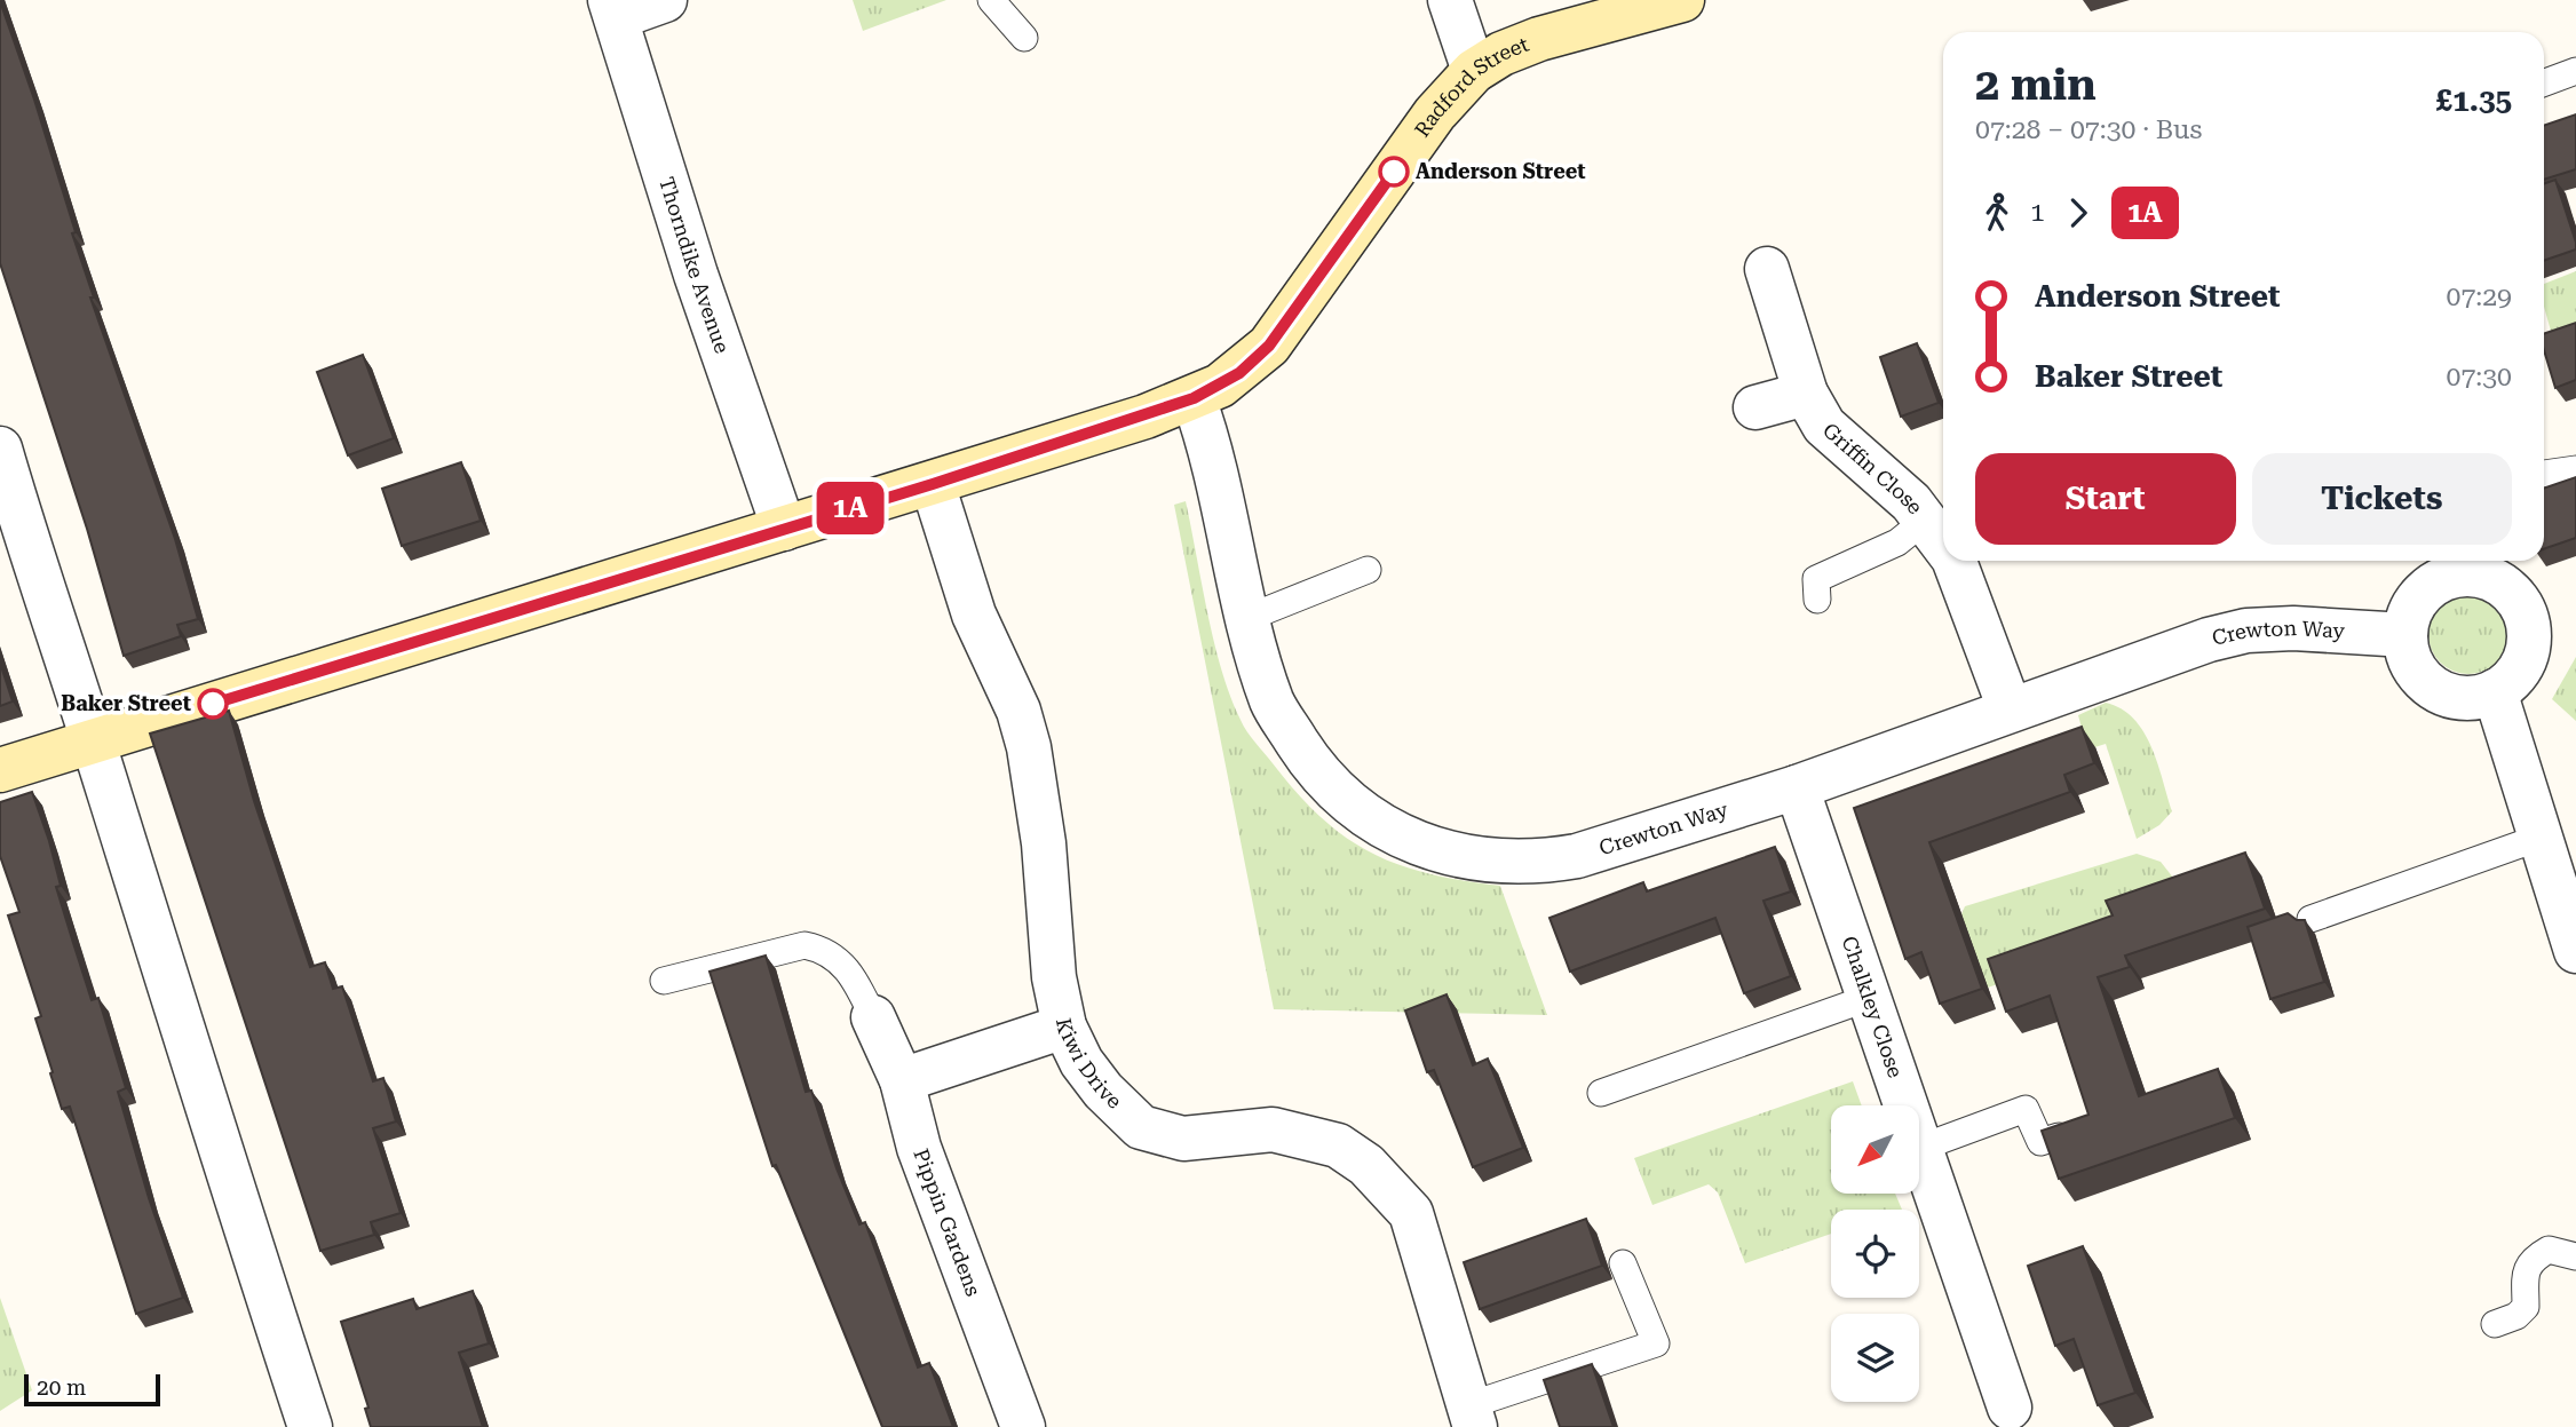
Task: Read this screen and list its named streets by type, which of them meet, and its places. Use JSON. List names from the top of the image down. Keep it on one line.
{"streets":{"street":["Radford Street","Thorndike Avenue","Griffin Close","Crewton Way","Chalkley Close","Kiwi Drive","Pippin Gardens"]},"crossings":[["Radford Street","Thorndike Avenue"],["Radford Street","Crewton Way"],["Radford Street","Kiwi Drive"],["Griffin Close","Crewton Way"],["Crewton Way","Chalkley Close"]],"places":["Anderson Street","Baker Street"],"lines":["bus line 1A"],"scale_bar":"20 m","north":"bottom left","page":{"on_map":"1A","heading":["2 min","07:28 – 07:30 · Bus","£1.35"],"legs":["1","1A"],"list":[{"name":"Anderson Street","value":"07:29"},{"name":"Baker Street","value":"07:30"}],"buttons":["Start","Tickets"],"scale":"20 m"}}
